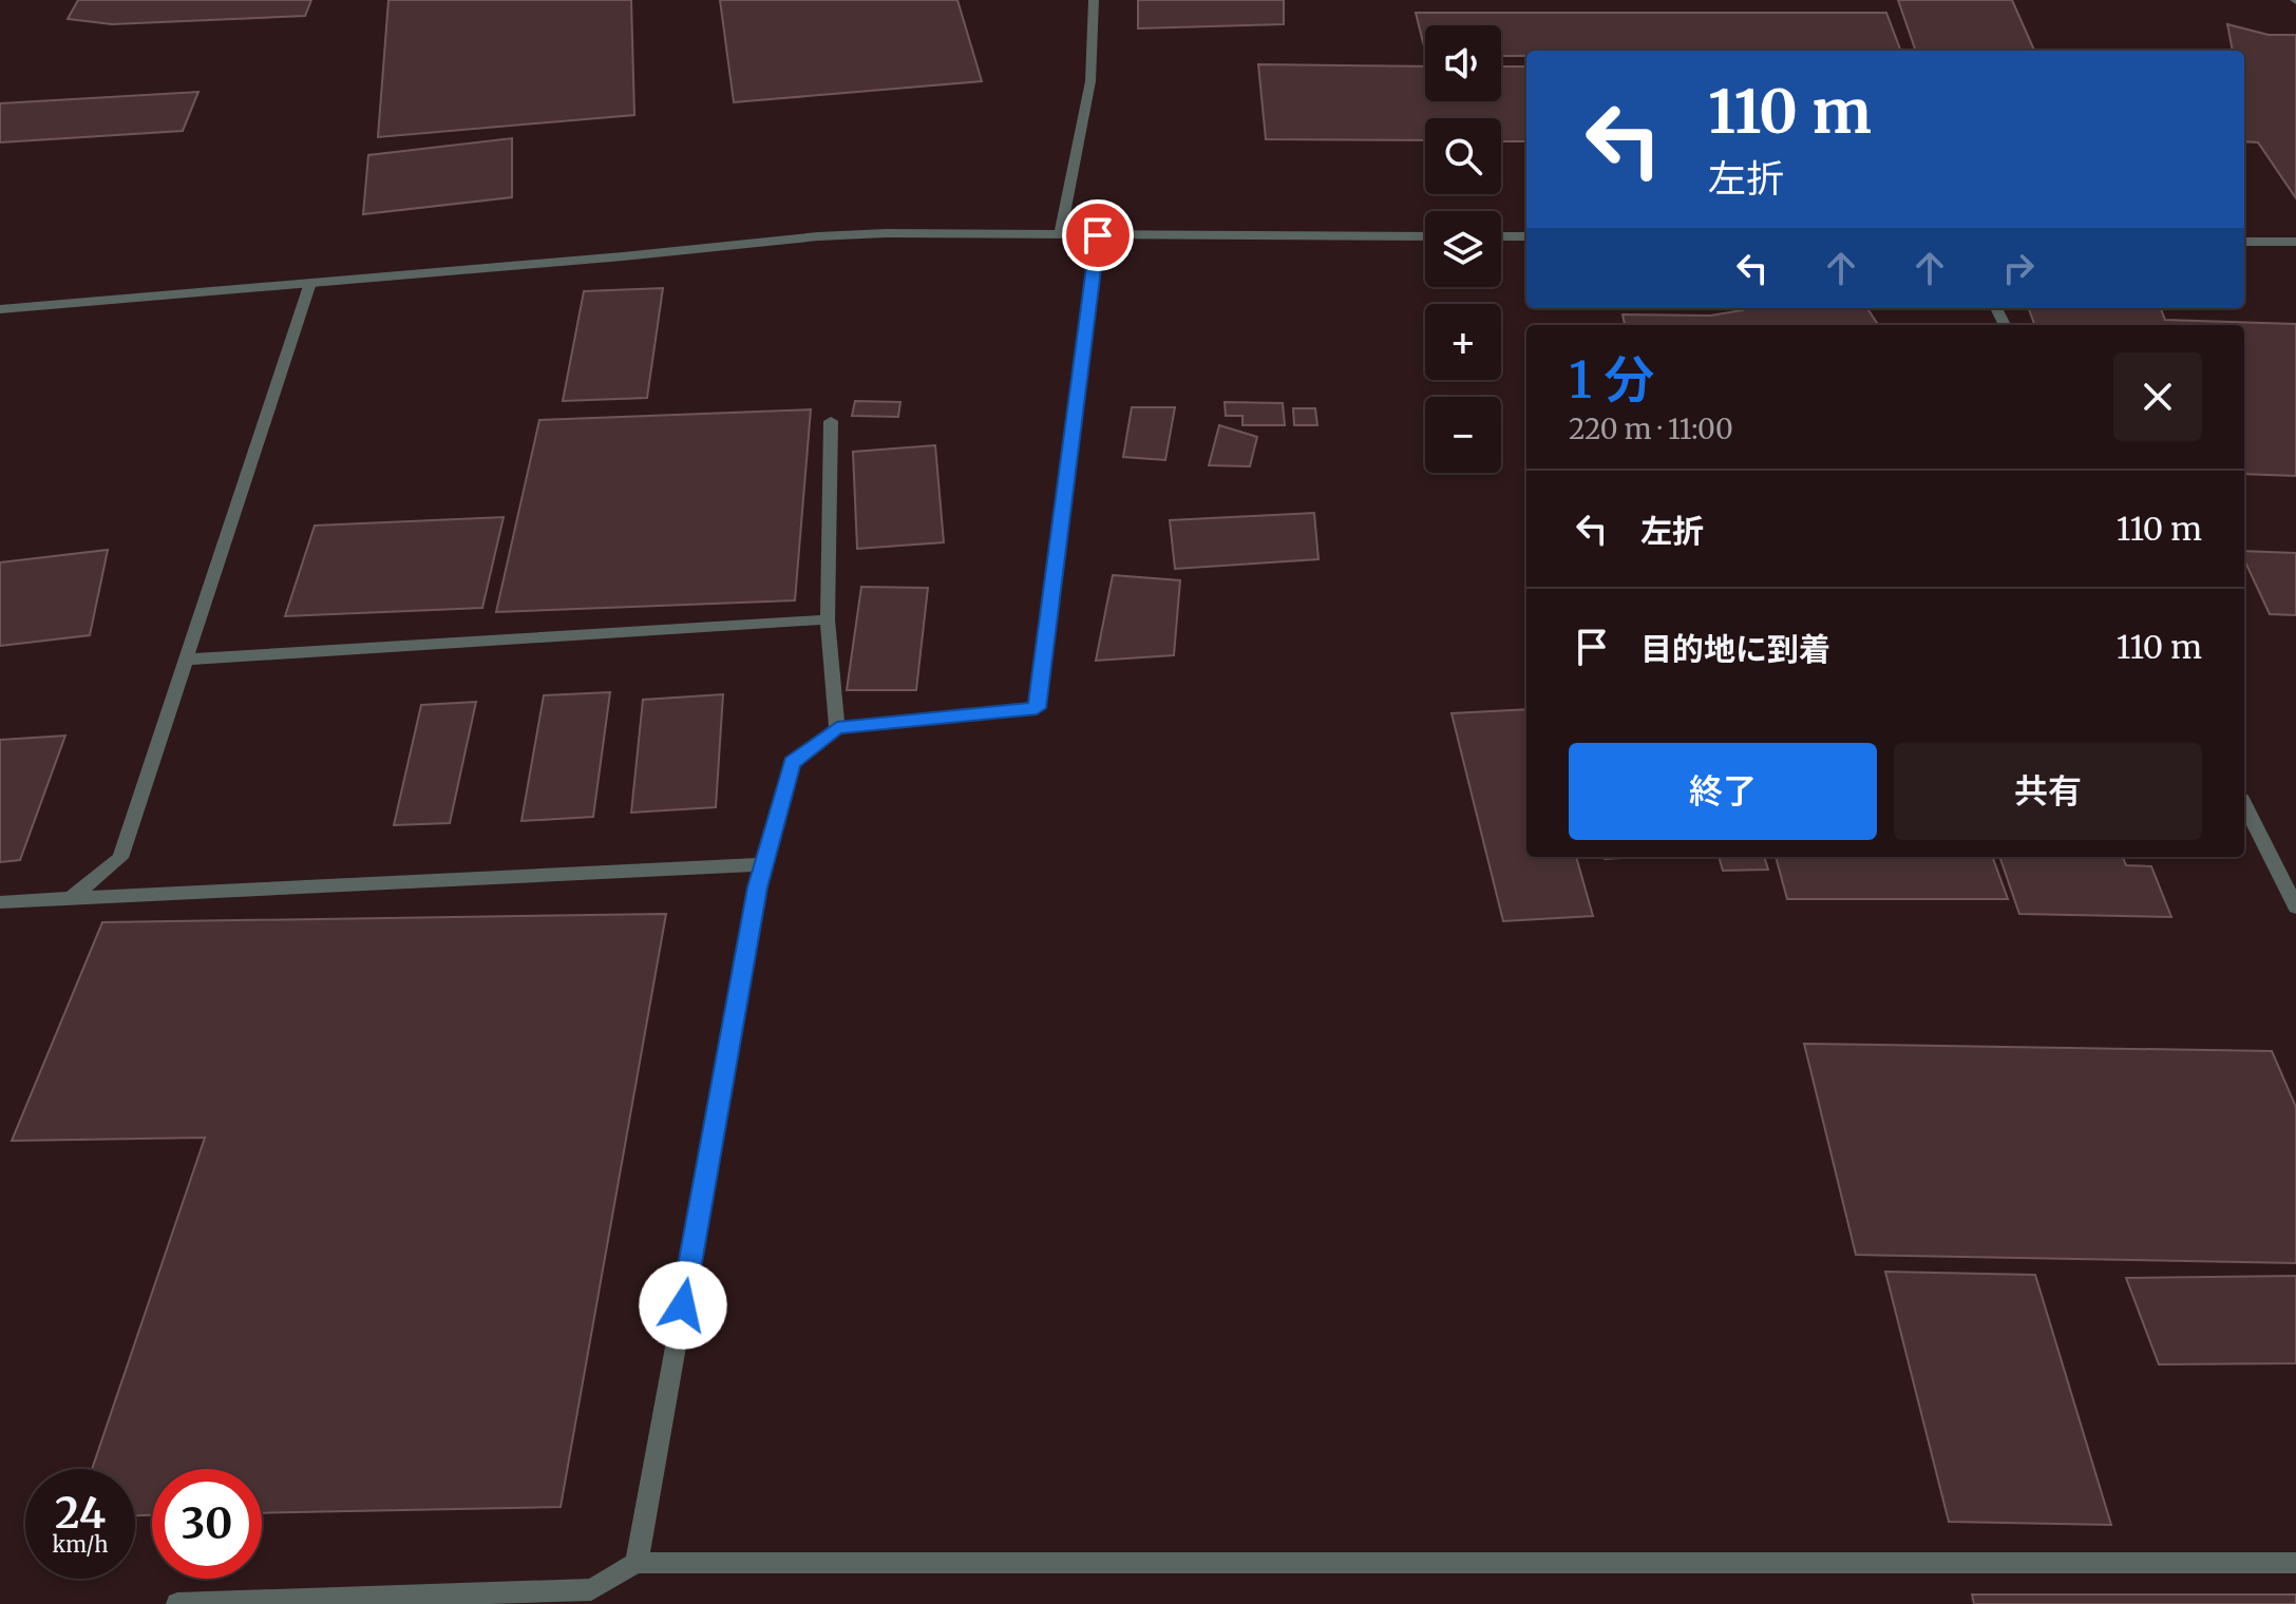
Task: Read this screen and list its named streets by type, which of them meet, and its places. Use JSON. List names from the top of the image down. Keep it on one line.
{"page":{"map_buttons":["+","−"],"turn":["110 m","左折"],"heading":["1 分","220 m · 11:00"],"list":[{"name":"左折","value":"110 m"},{"name":"目的地に到着","value":"110 m"}],"buttons":["終了","共有"],"speed":"24 km/h","limit":"30"}}
